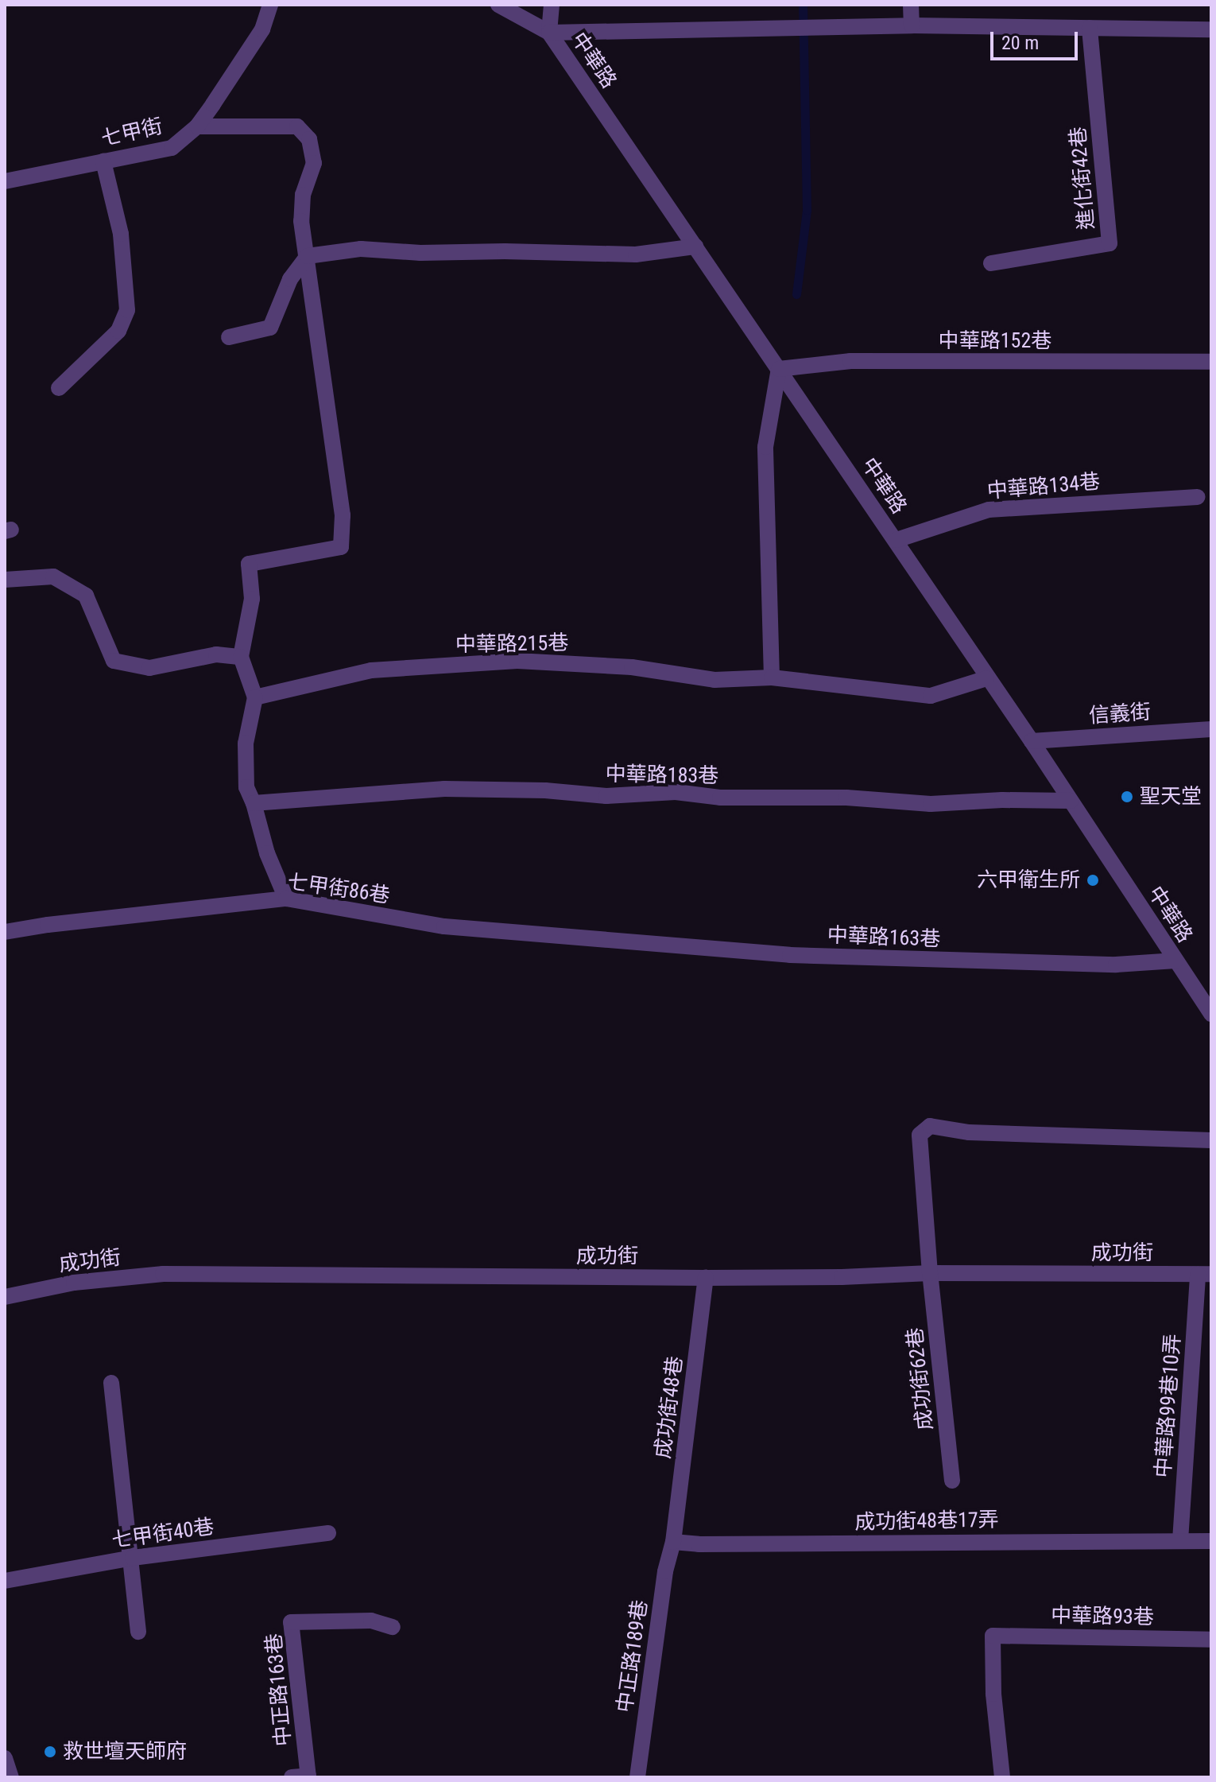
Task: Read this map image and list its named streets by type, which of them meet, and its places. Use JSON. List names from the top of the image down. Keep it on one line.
{"streets":{"street":["中華路","七甲街","進化街42巷","中華路152巷","中華路134巷","中華路215巷","信義街","中華路183巷","七甲街86巷","中華路163巷","成功街","成功街62巷","中華路99巷10弄","成功街48巷","成功街48巷17弄","七甲街40巷","中華路93巷","中正路189巷","中正路163巷"]},"crossings":[["中華路","中華路152巷"],["中華路","中華路134巷"],["中華路","中華路215巷"],["中華路","信義街"],["中華路","中華路183巷"],["中華路","中華路163巷"],["七甲街86巷","中華路163巷"],["成功街","成功街62巷"],["成功街","中華路99巷10弄"],["成功街","成功街48巷"],["中華路99巷10弄","成功街48巷17弄"],["成功街48巷","成功街48巷17弄"],["成功街48巷","中正路189巷"],["成功街48巷17弄","中正路189巷"]],"places":["聖天堂","六甲衛生所","救世壇天師府"],"scale_bar":"20 m"}
